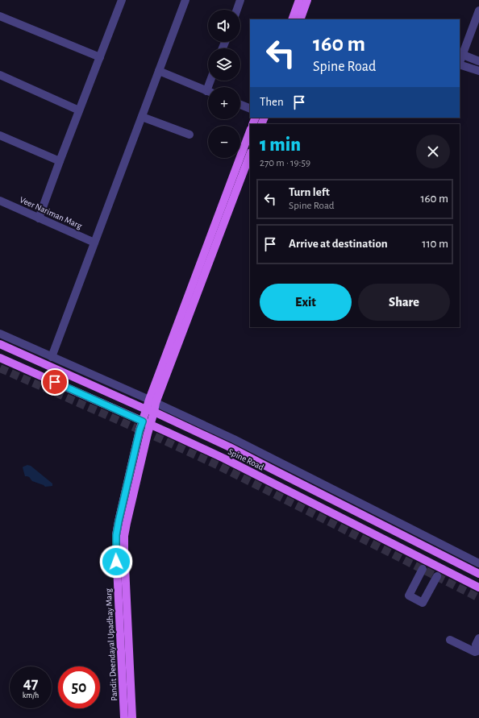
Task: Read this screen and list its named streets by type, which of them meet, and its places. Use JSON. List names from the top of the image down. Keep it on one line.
{"streets":{"main road":["Spine Road","Pandit Deendayal Upadhay Marg"],"street":["Veer Nariman Marg"]},"crossings":[["Spine Road","Pandit Deendayal Upadhay Marg"]],"page":{"map_buttons":["+","−"],"turn":["160 m","Spine Road"],"then":"Then","heading":["1 min","270 m · 19:59"],"list":[{"name":"Turn left","note":"Spine Road","value":"160 m"},{"name":"Arrive at destination","value":"110 m"}],"buttons":["Exit","Share"],"speed":"47 km/h","limit":"50"}}
